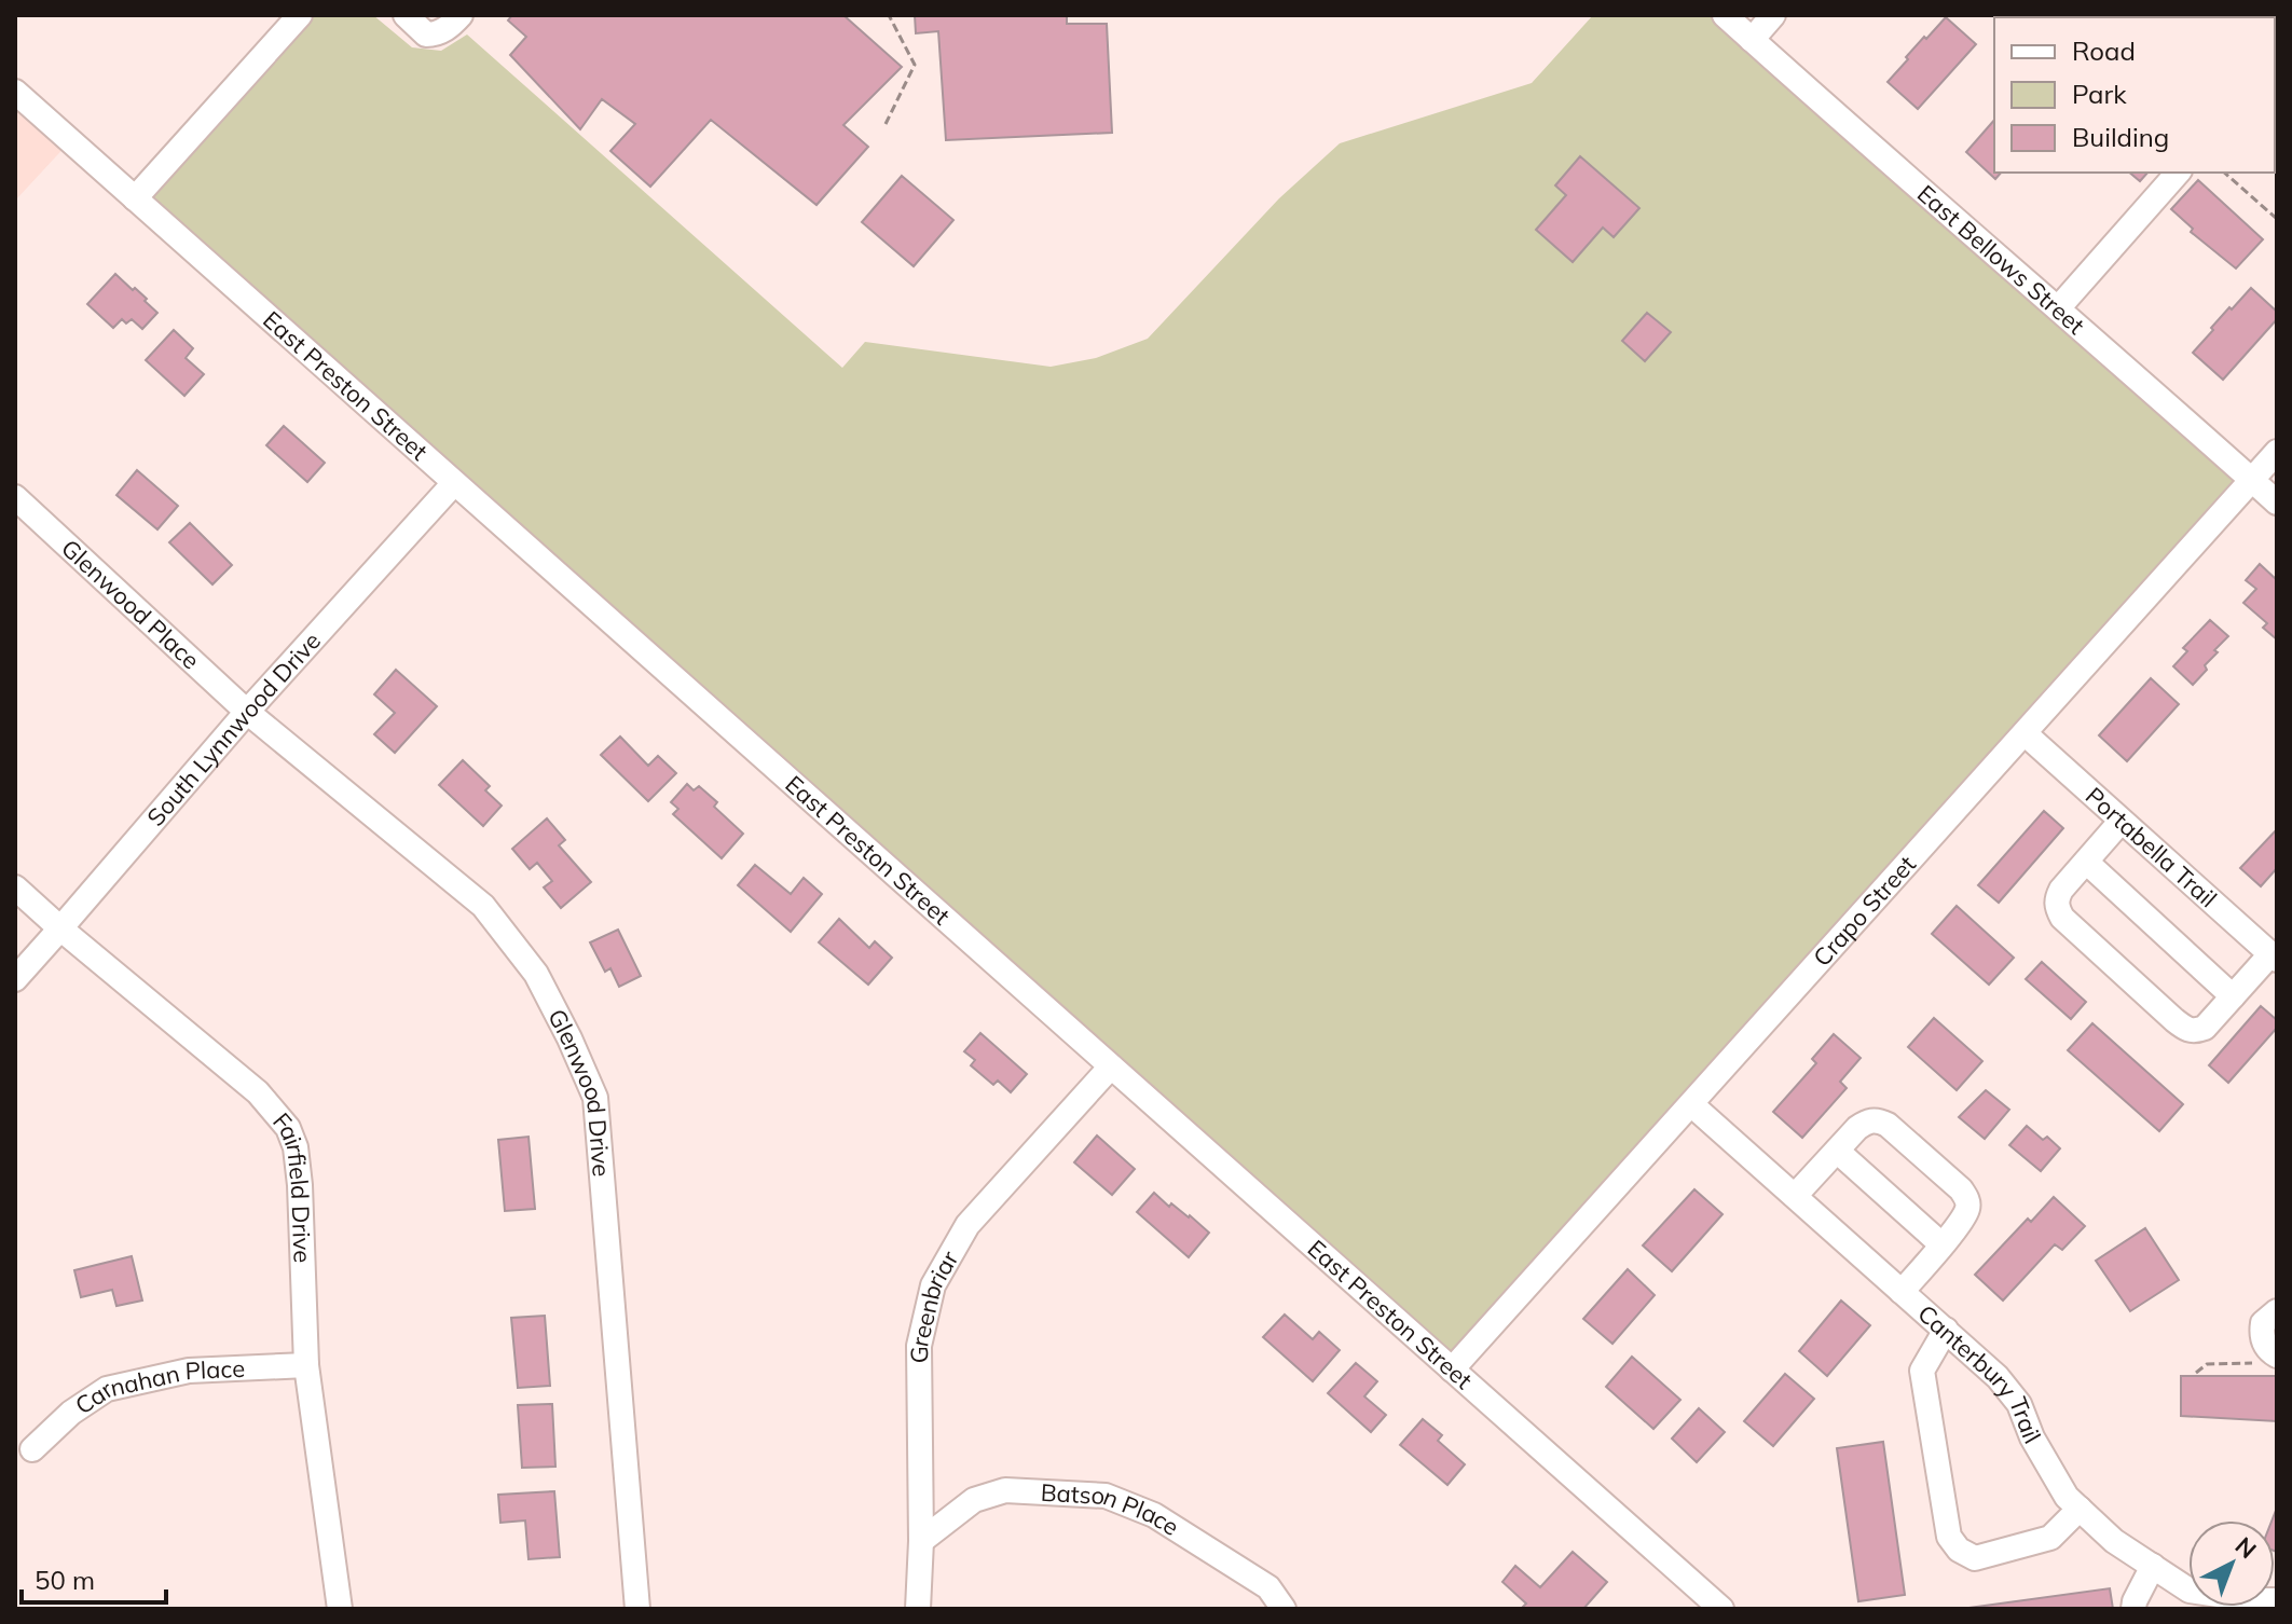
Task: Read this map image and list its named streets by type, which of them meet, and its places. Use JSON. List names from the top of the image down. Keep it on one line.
{"streets":{"street":["East Bellows Street","East Preston Street","Glenwood Place","South Lynnwood Drive","Portabella Trail","Crapo Street","Glenwood Drive","Fairfield Drive","Greenbriar","Canterbury Trail","Carnahan Place","Batson Place"]},"crossings":[["East Bellows Street","Crapo Street"],["East Preston Street","South Lynnwood Drive"],["East Preston Street","Crapo Street"],["East Preston Street","Greenbriar"],["Glenwood Place","South Lynnwood Drive"],["Glenwood Place","Glenwood Drive"],["South Lynnwood Drive","Glenwood Drive"],["South Lynnwood Drive","Fairfield Drive"],["Portabella Trail","Crapo Street"],["Crapo Street","Canterbury Trail"],["Fairfield Drive","Carnahan Place"],["Greenbriar","Batson Place"]],"legend":["Road","Park","Building"],"scale_bar":"50 m","north":"top right"}
